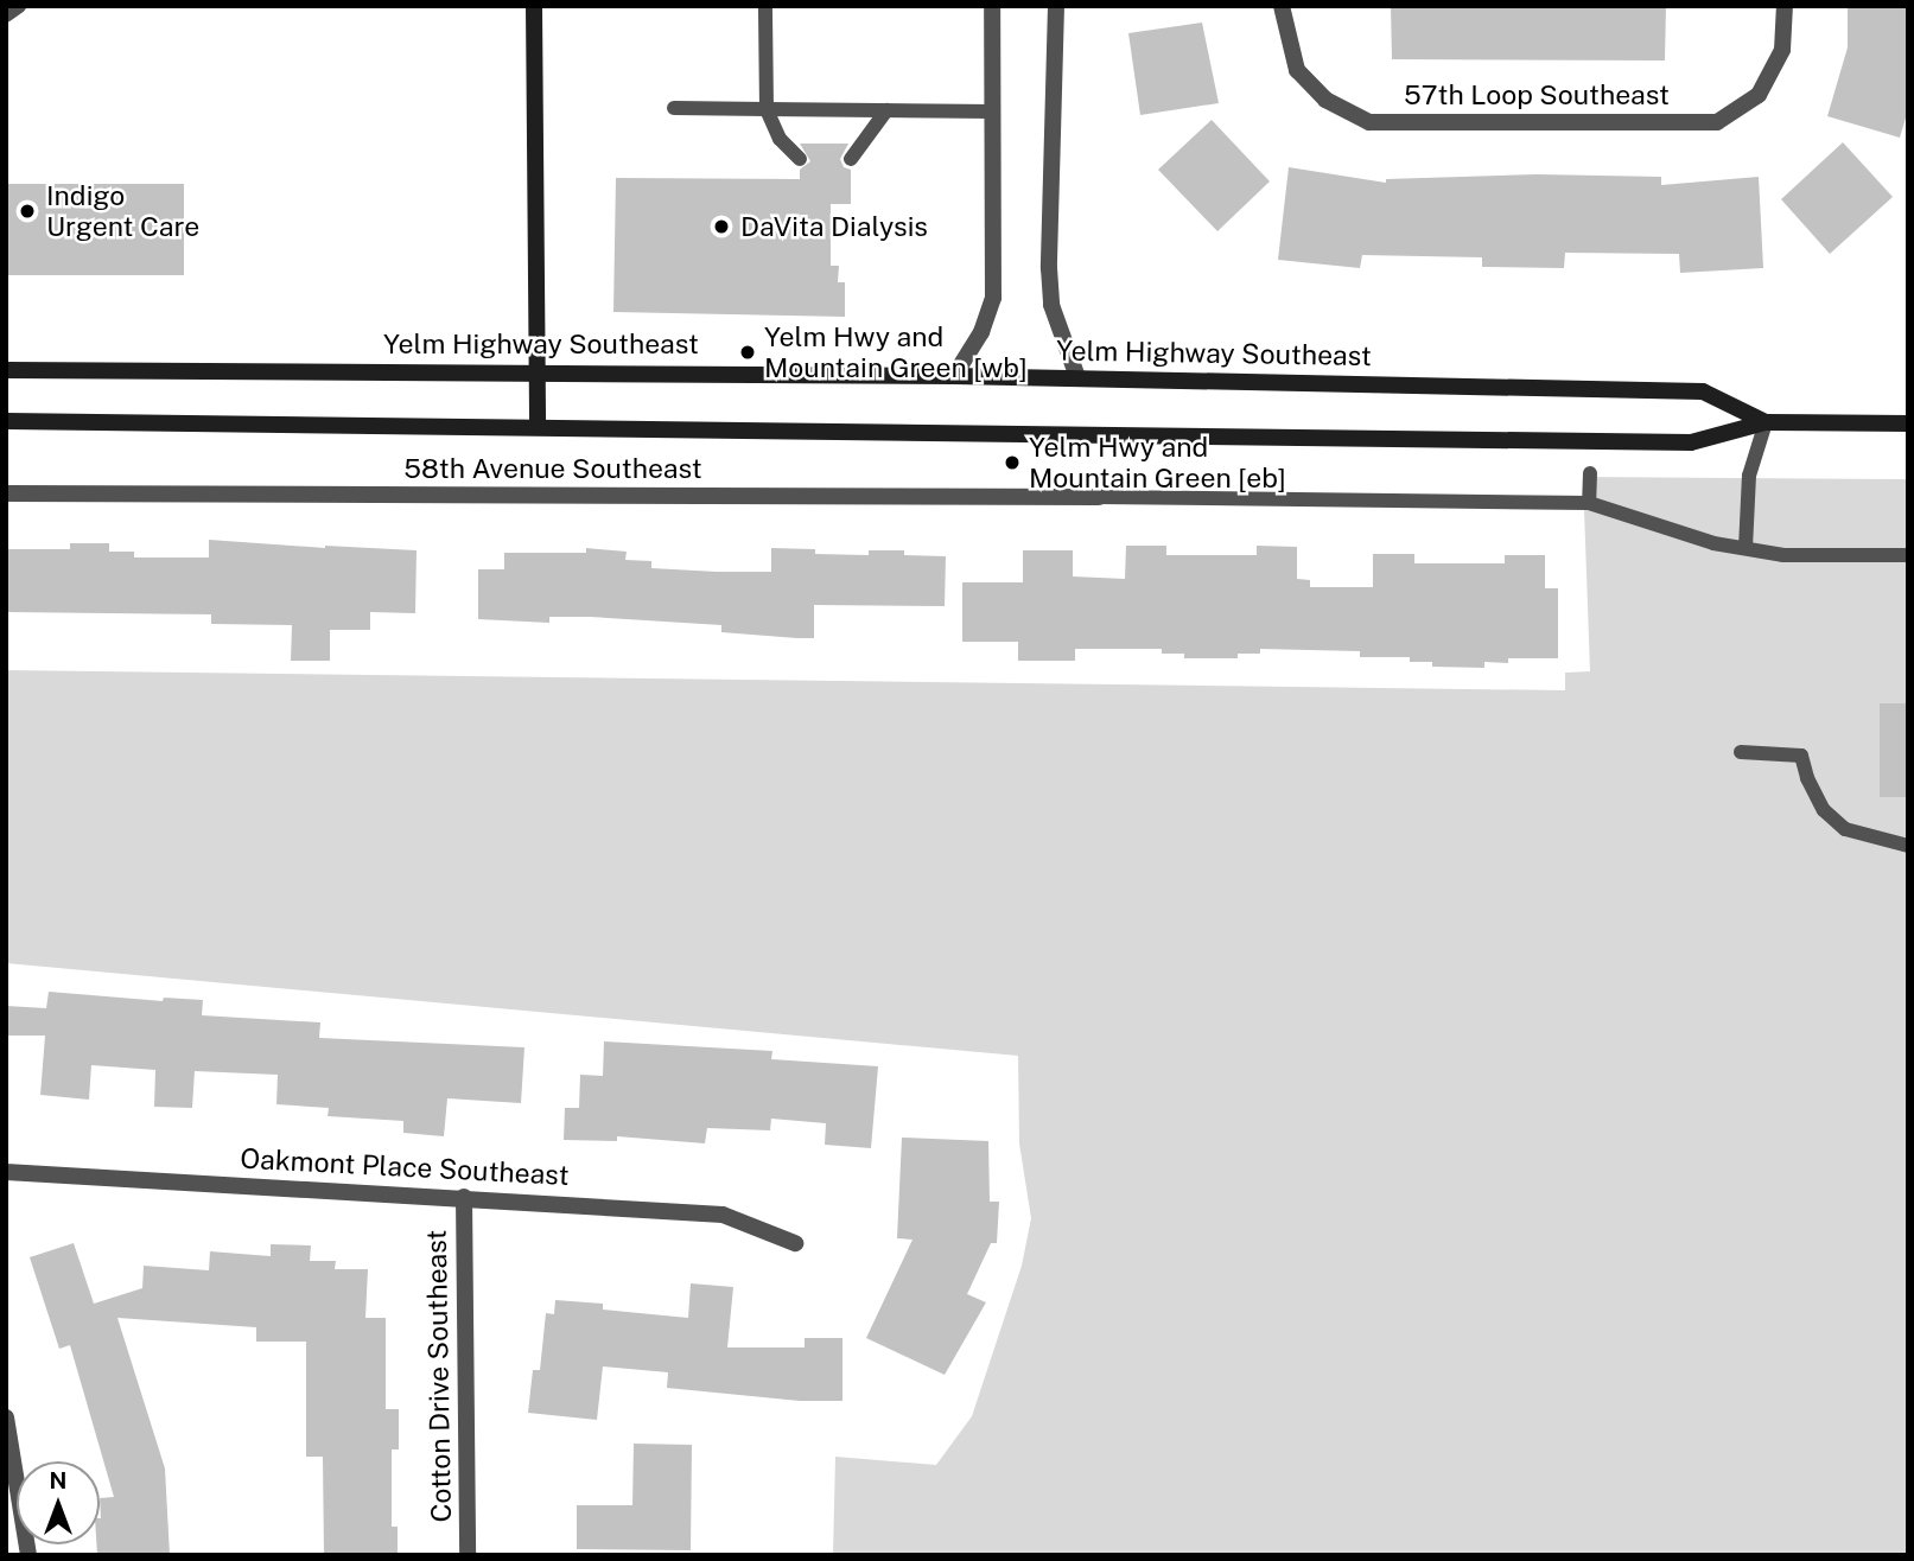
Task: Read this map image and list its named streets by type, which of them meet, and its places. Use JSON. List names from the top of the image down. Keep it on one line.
{"streets":{"main road":["Yelm Highway Southeast"],"street":["57th Loop Southeast","58th Avenue Southeast","Oakmont Place Southeast","Cotton Drive Southeast"]},"crossings":[["Oakmont Place Southeast","Cotton Drive Southeast"]],"places":["Indigo Urgent Care","DaVita Dialysis","Yelm Hwy and Mountain Green [wb]","Yelm Hwy and Mountain Green [eb]"],"north":"top"}
